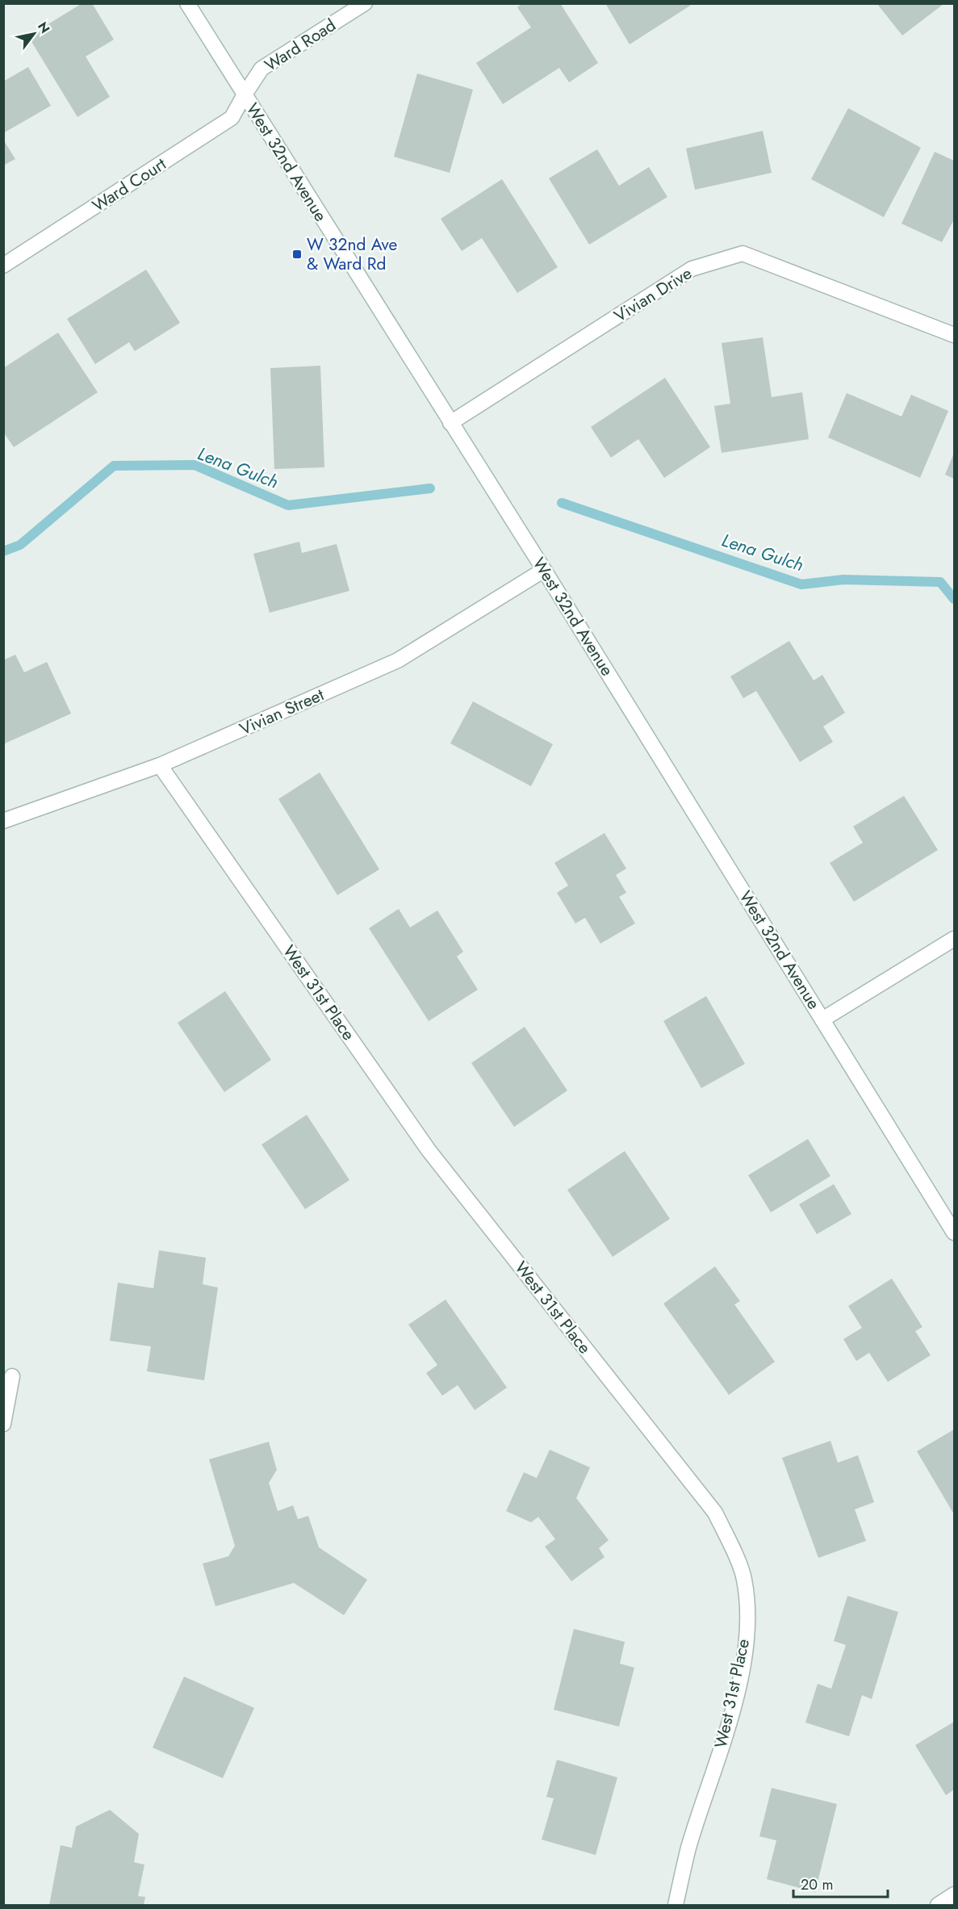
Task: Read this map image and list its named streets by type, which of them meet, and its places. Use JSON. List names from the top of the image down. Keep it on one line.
{"streets":{"street":["Ward Road","West 32nd Avenue","Ward Court","Vivian Drive","Vivian Street","West 31st Place"]},"crossings":[["Ward Road","West 32nd Avenue"],["Ward Road","Ward Court"],["West 32nd Avenue","Ward Court"],["West 32nd Avenue","Vivian Drive"],["West 32nd Avenue","Vivian Street"],["Vivian Street","West 31st Place"]],"water":["Lena Gulch"],"places":{"transit":["W 32nd Ave & Ward Rd"]},"scale_bar":"20 m","north":"top right"}
